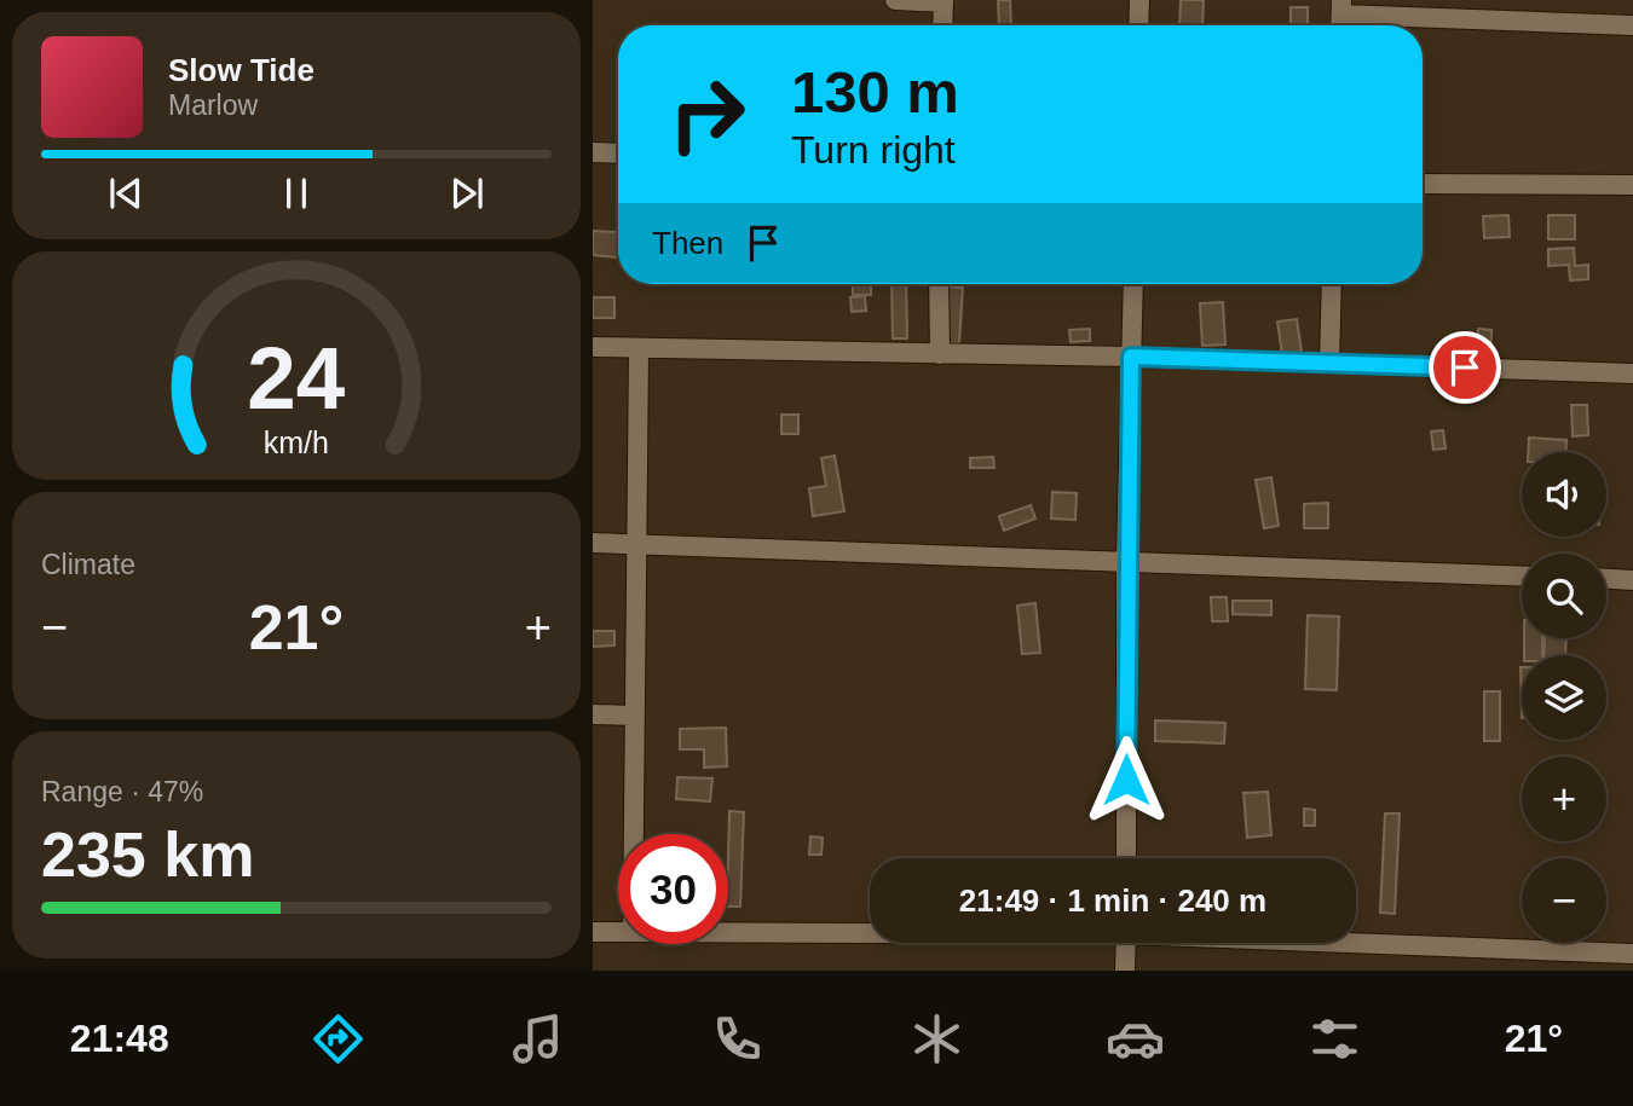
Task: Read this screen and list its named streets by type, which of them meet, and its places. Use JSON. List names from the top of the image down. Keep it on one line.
{"page":{"turn":["130 m","Turn right"],"song":["Slow Tide","Marlow"],"then":"Then","map_buttons":["+","−"],"tile":["Climate",["Range · 47%","235 km"]],"heat":["−","21°","+"],"limit":"30","trip":"21:49 · 1 min · 240 m","tabs":["21:48","21°"],"gauge":["24","km/h"]}}
